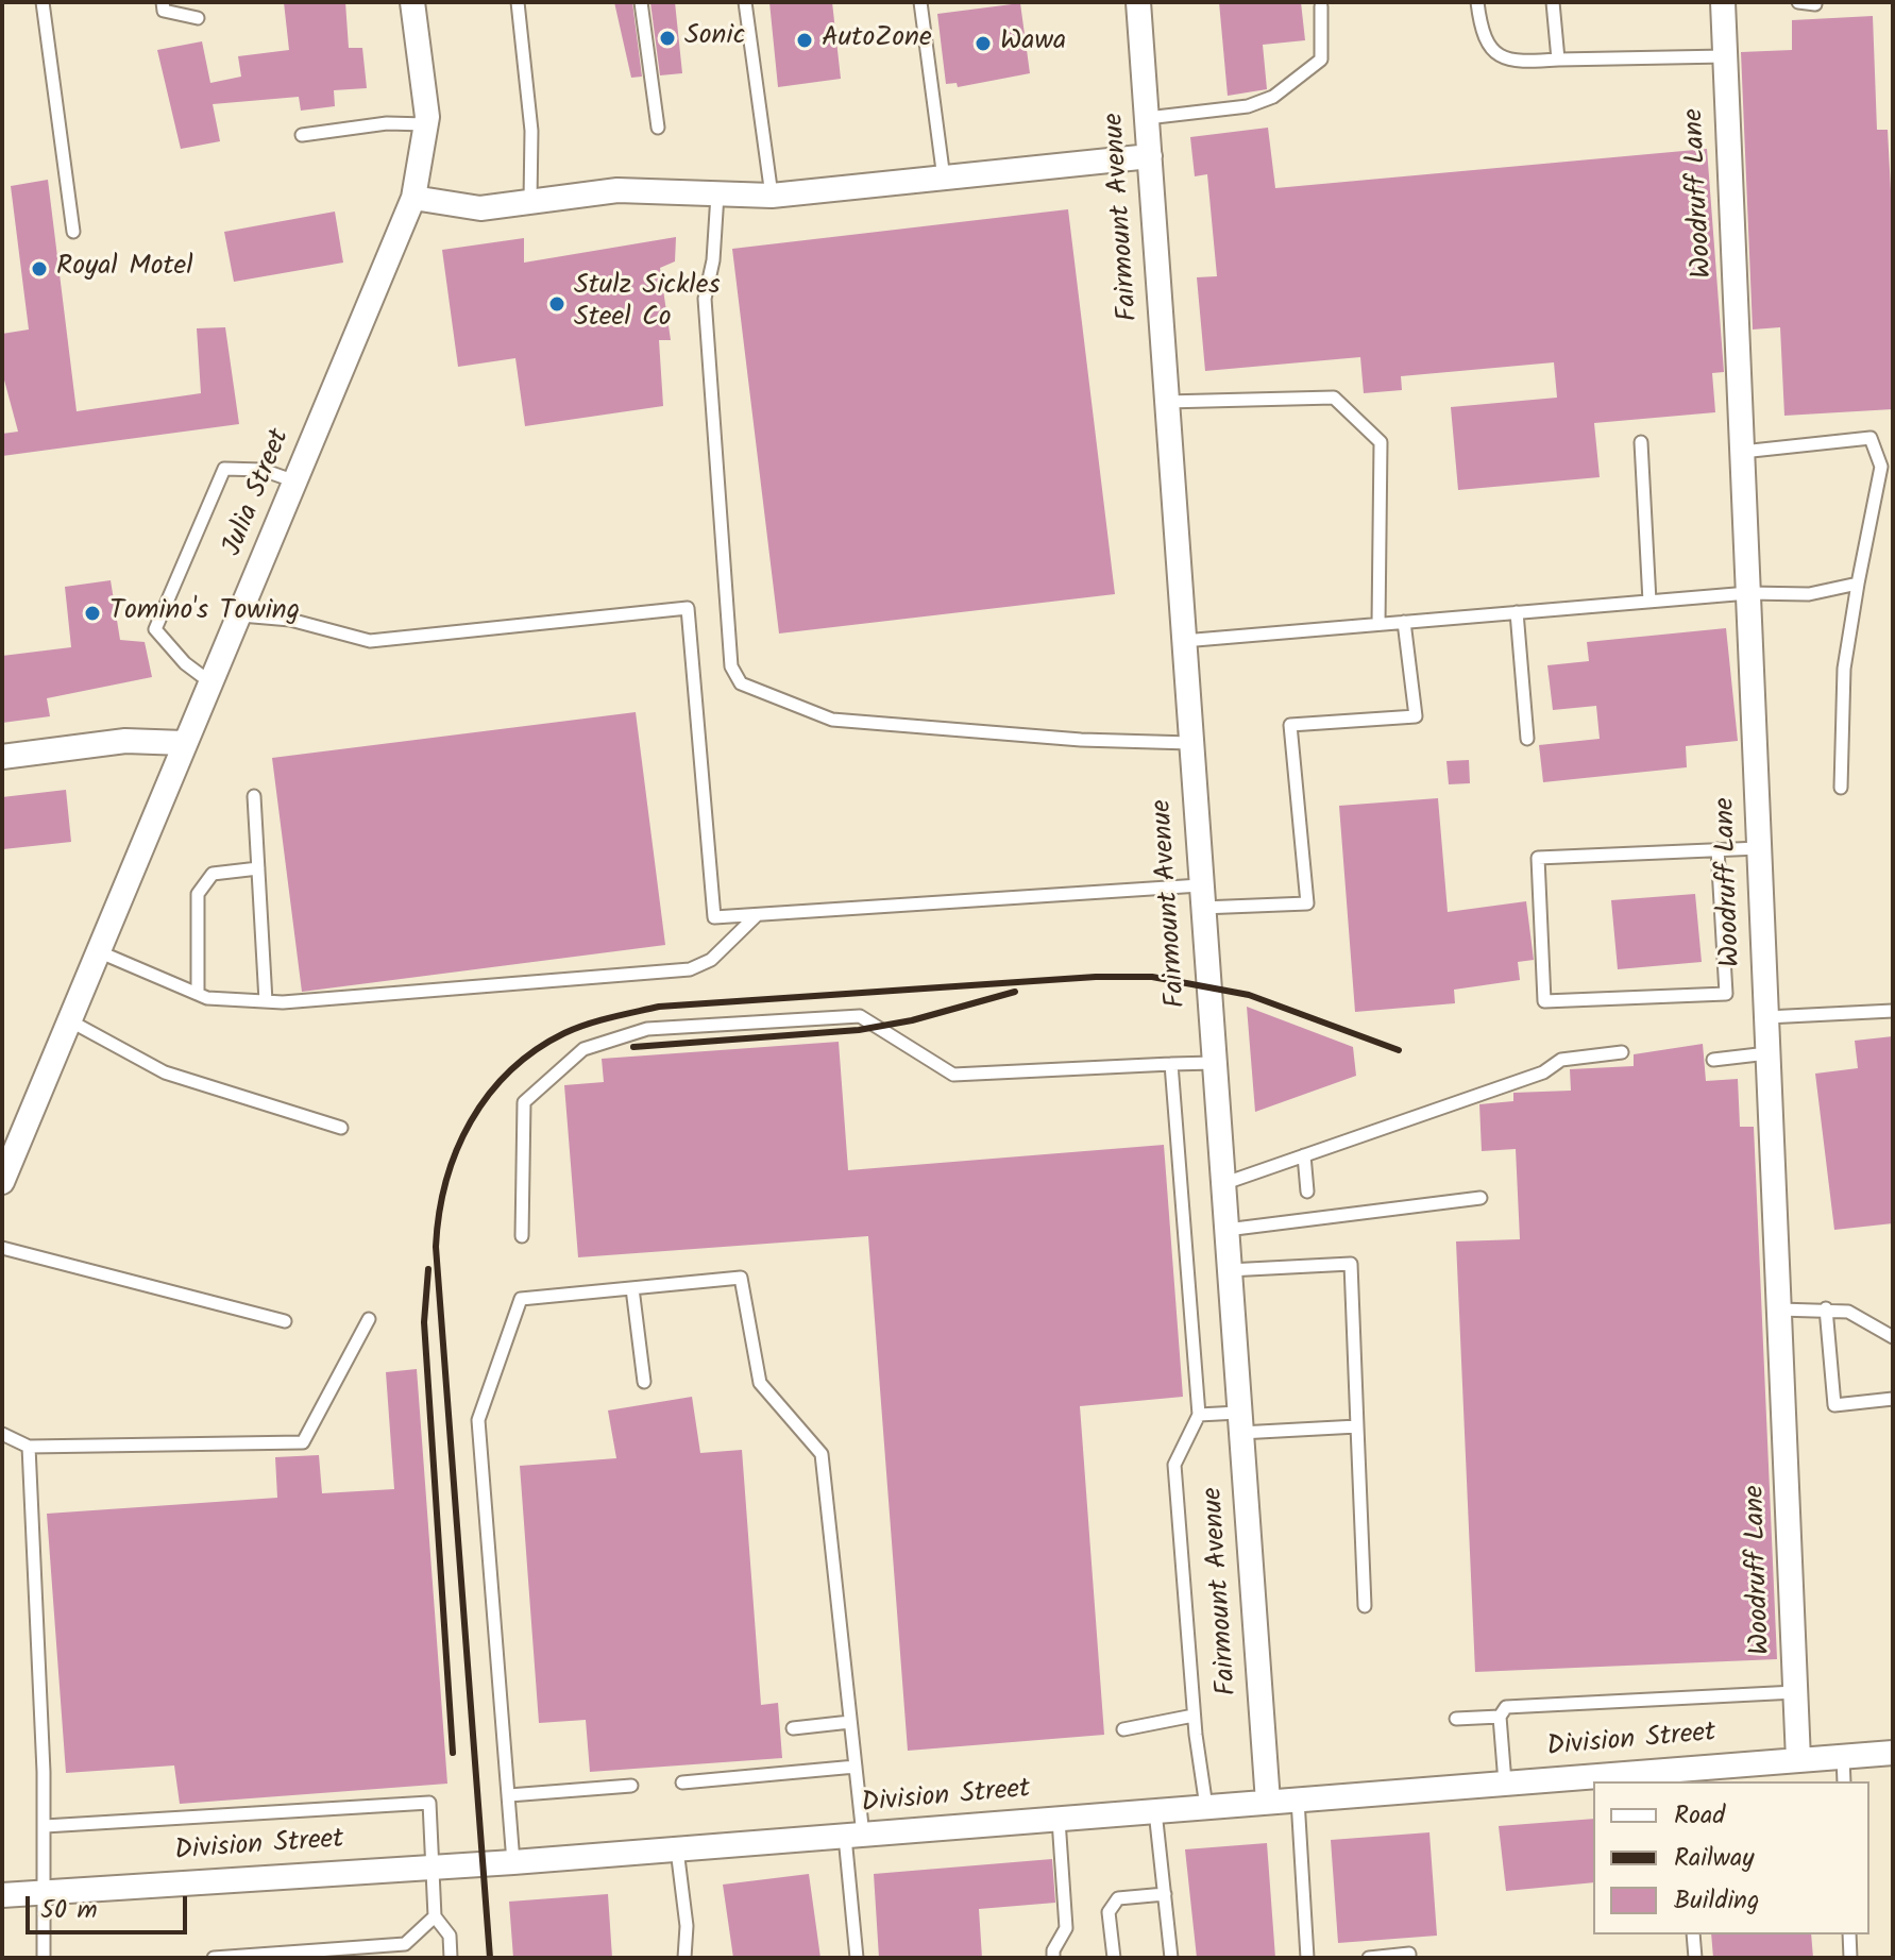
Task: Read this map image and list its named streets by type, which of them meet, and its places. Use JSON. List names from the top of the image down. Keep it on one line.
{"streets":{"street":["Woodruff Lane","Fairmount Avenue","Julia Street","Division Street"]},"crossings":[["Woodruff Lane","Division Street"],["Fairmount Avenue","Division Street"]],"places":["Sonic","AutoZone","Wawa","Royal Motel","Stulz Sickles Steel Co","Tomino's Towing"],"legend":["Road","Railway","Building"],"scale_bar":"50 m"}
